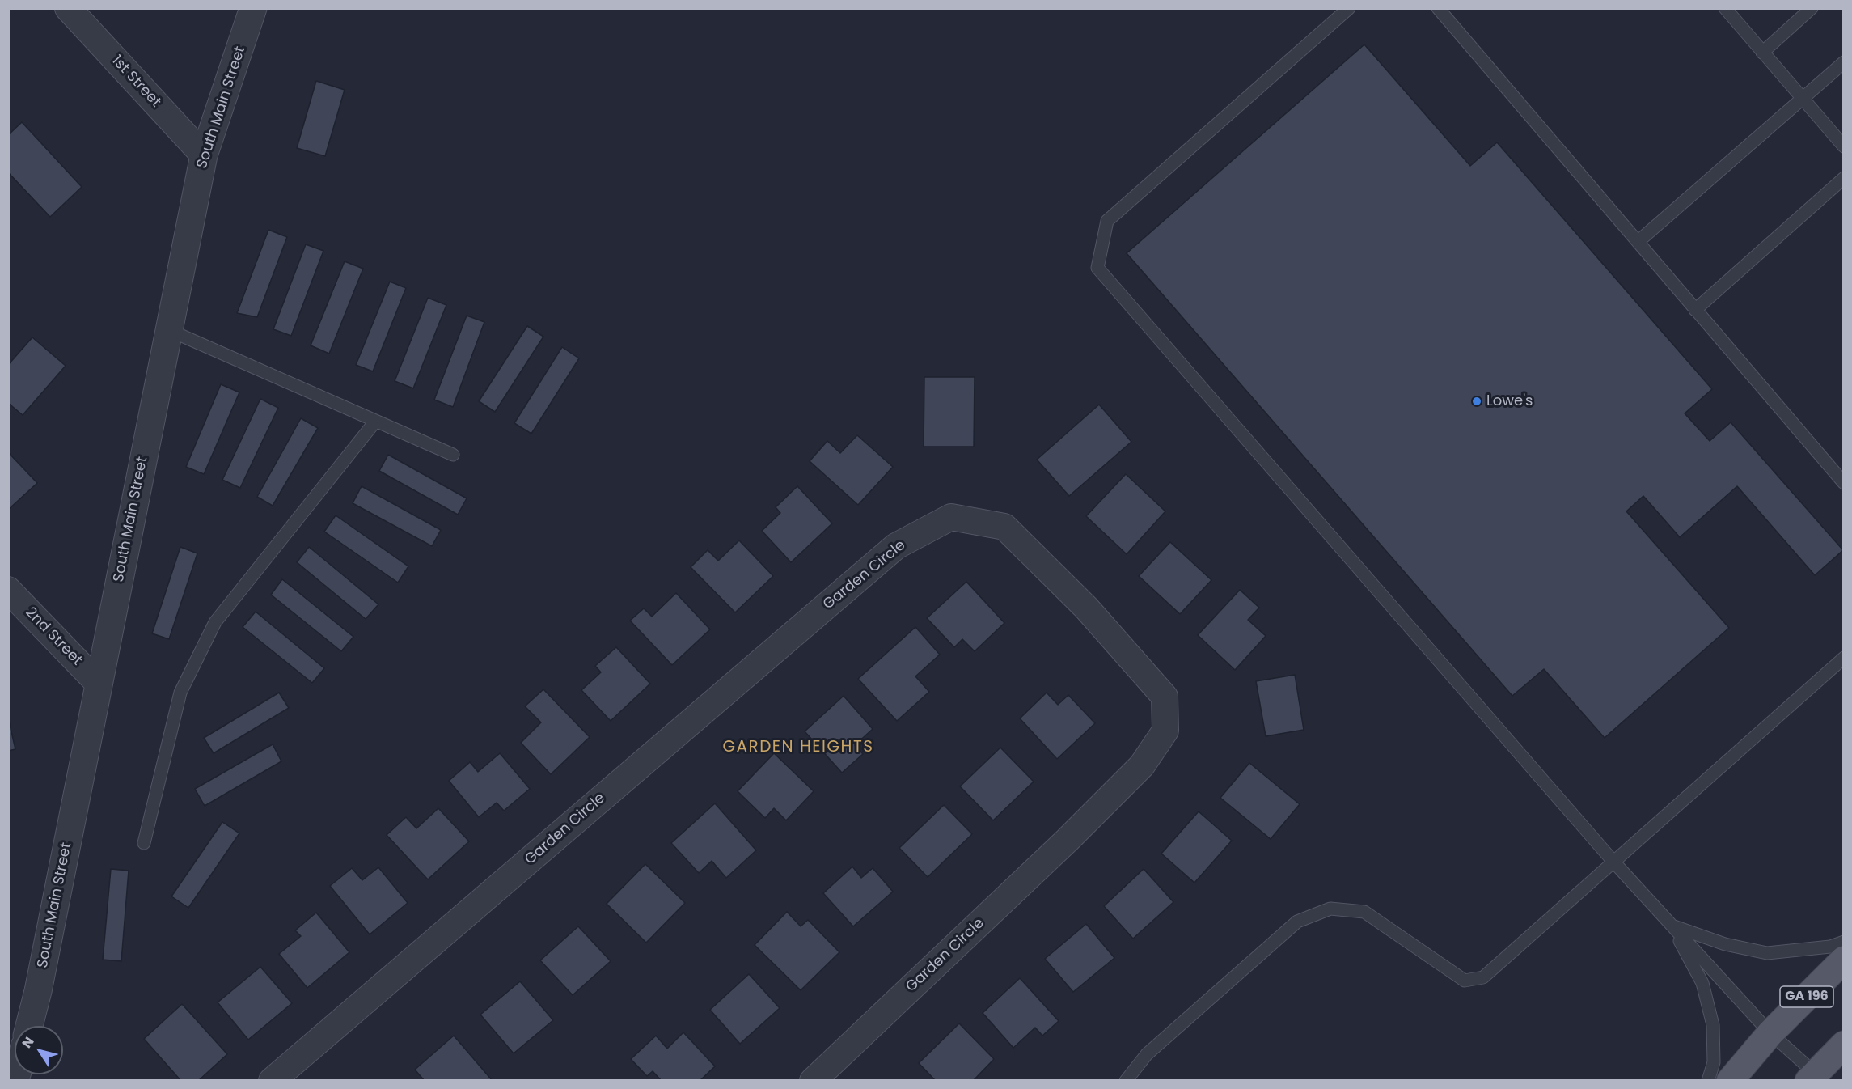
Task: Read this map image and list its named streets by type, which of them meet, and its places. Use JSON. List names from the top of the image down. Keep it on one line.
{"streets":{"main road":["GA 196"],"street":["1st Street","South Main Street","Garden Circle","2nd Street"]},"crossings":[["1st Street","South Main Street"],["South Main Street","2nd Street"]],"districts":["GARDEN HEIGHTS"],"places":["Lowe's"],"north":"top left"}
